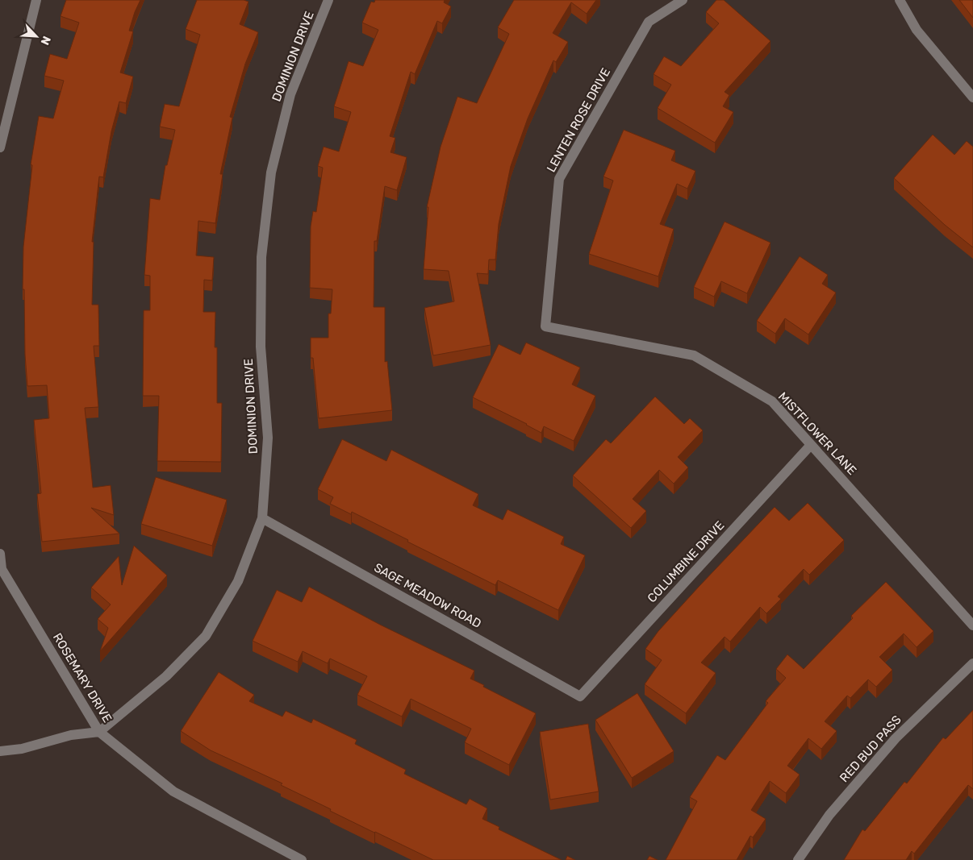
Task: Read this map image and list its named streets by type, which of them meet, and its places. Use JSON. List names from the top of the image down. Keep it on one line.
{"streets":{"street":["DOMINION DRIVE","LENTEN ROSE DRIVE","MISTFLOWER LANE","COLUMBINE DRIVE","SAGE MEADOW ROAD","ROSEMARY DRIVE","RED BUD PASS"]},"crossings":[["DOMINION DRIVE","SAGE MEADOW ROAD"],["DOMINION DRIVE","ROSEMARY DRIVE"],["LENTEN ROSE DRIVE","MISTFLOWER LANE"],["MISTFLOWER LANE","COLUMBINE DRIVE"],["COLUMBINE DRIVE","SAGE MEADOW ROAD"]],"north":"bottom right"}
